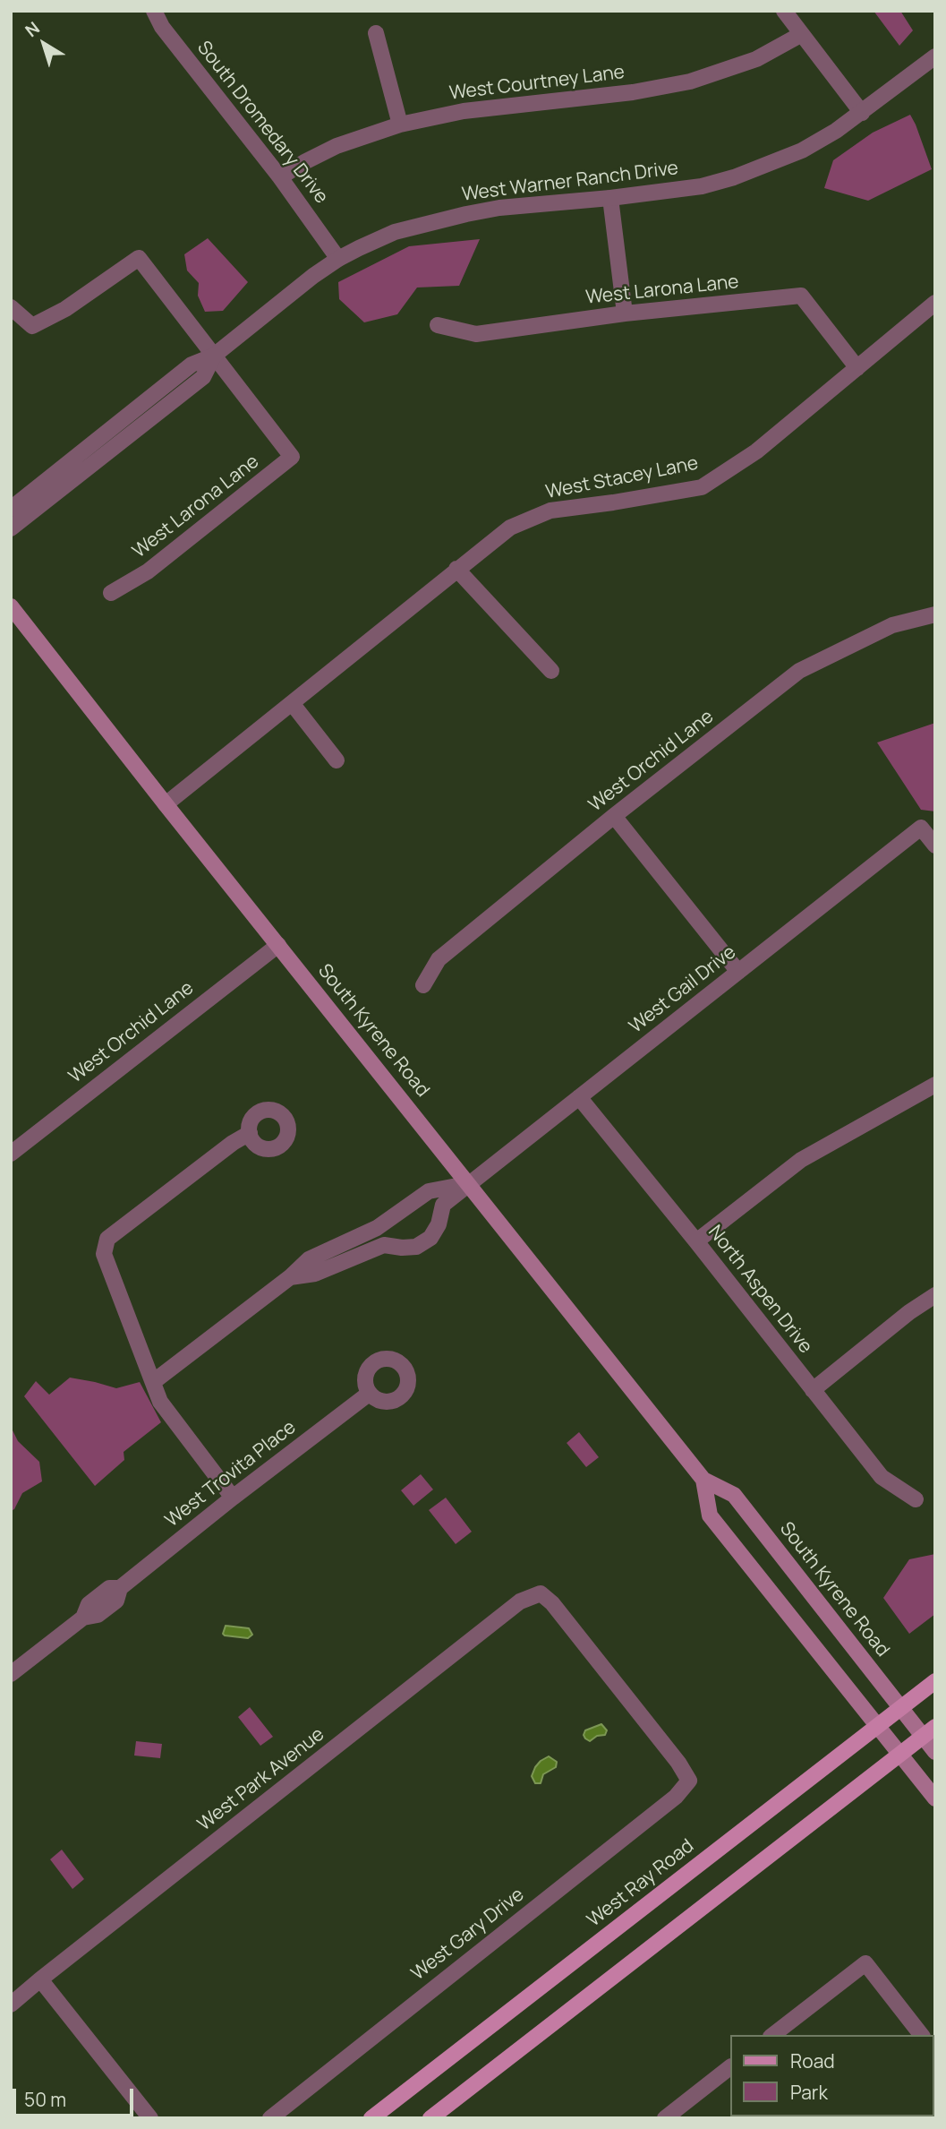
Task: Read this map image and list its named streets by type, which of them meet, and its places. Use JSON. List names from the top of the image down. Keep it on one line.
{"streets":{"main road":["South Kyrene Road","West Ray Road"],"street":["West Courtney Lane","South Dromedary Drive","West Warner Ranch Drive","West Larona Lane","West Stacey Lane","West Orchid Lane","West Gail Drive","North Aspen Drive","West Trovita Place","West Park Avenue","West Gary Drive"]},"crossings":[["West Courtney Lane","South Dromedary Drive"],["South Dromedary Drive","West Warner Ranch Drive"],["West Warner Ranch Drive","West Larona Lane"],["West Larona Lane","West Stacey Lane"],["West Stacey Lane","South Kyrene Road"],["West Orchid Lane","South Kyrene Road"],["West Gail Drive","South Kyrene Road"],["West Gail Drive","North Aspen Drive"],["South Kyrene Road","West Ray Road"],["West Park Avenue","West Gary Drive"]],"legend":["Road","Park"],"scale_bar":"50 m","north":"top left"}
